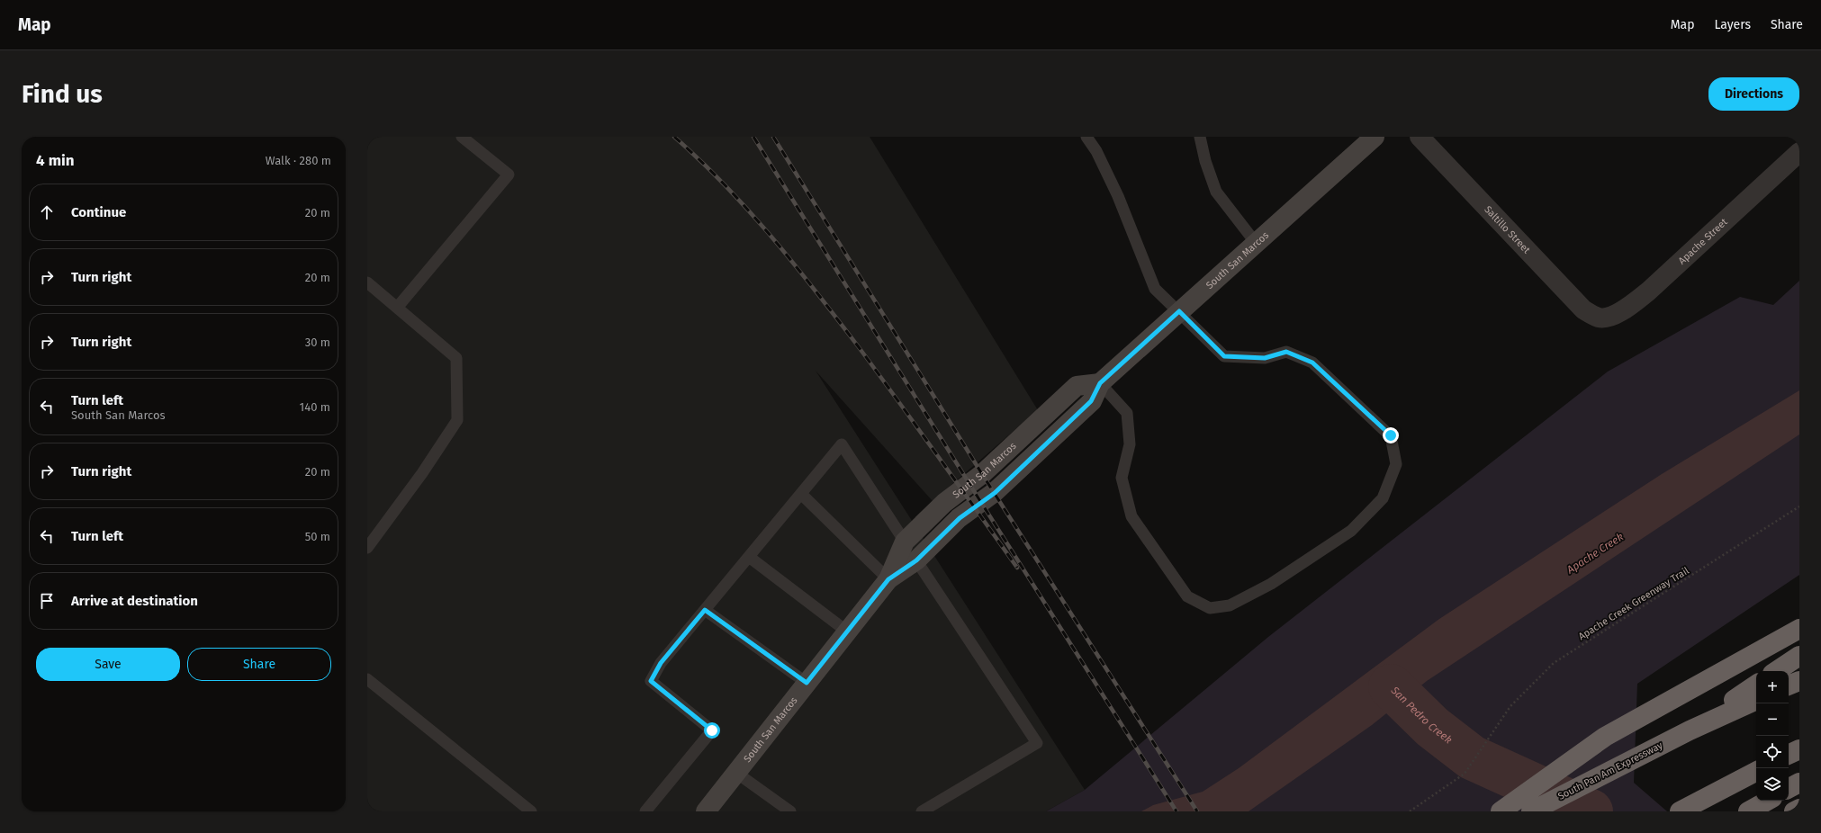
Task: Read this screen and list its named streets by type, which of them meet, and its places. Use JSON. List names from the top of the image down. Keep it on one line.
{"streets":{"highway":["South Pan Am Expressway"],"street":["Saltillo Street","Apache Street","South San Marcos"],"path":["Apache Creek Greenway Trail"]},"crossings":[["Saltillo Street","Apache Street"]],"water":["Apache Creek","San Pedro Creek"],"page":{"header":"Map","nav":["Map","Layers","Share"],"buttons":["Directions",["Save","Share"]],"title":"Find us","heading":["4 min","Walk · 280 m"],"list":[["Continue","20 m"],["Turn right","20 m"],["Turn right","30 m"],["Turn left","South San Marcos","140 m"],["Turn right","20 m"],["Turn left","50 m"],"Arrive at destination"],"map_buttons":["+","−"]}}
